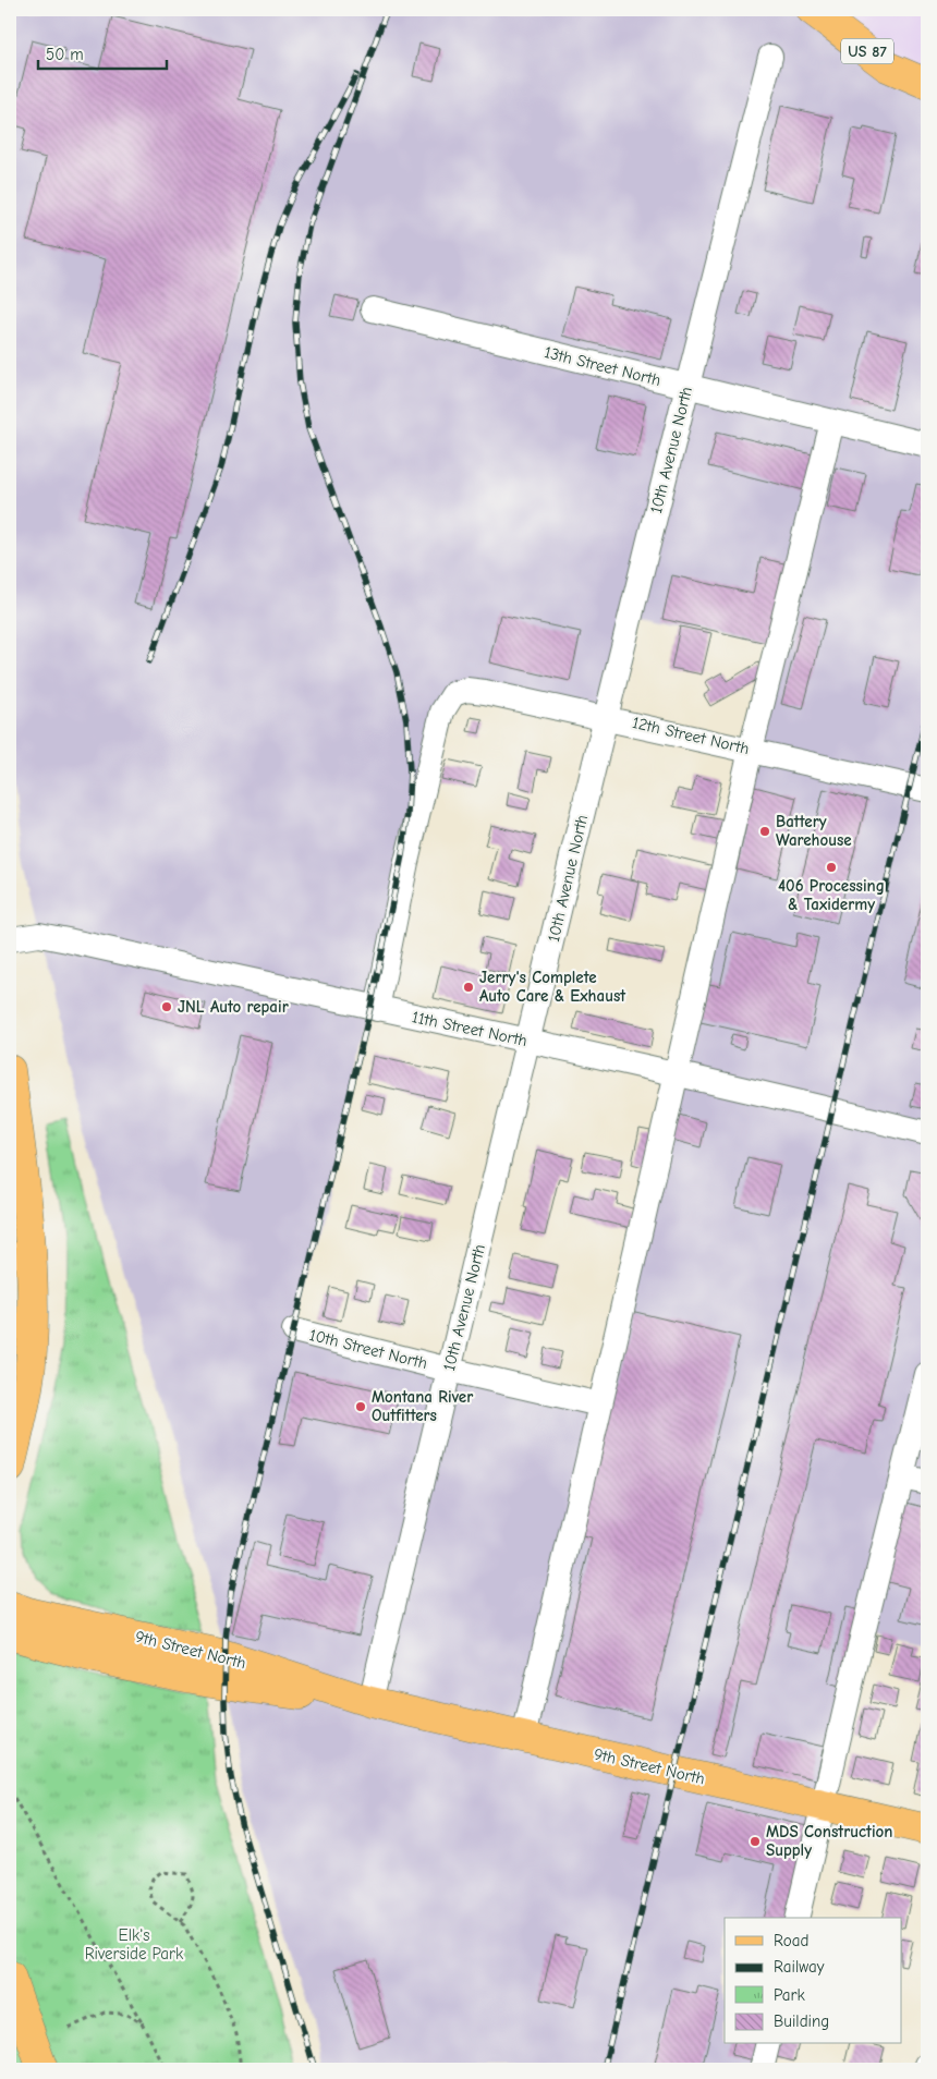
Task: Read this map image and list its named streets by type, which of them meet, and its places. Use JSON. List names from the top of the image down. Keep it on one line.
{"streets":{"main road":["US 87","9th Street North"],"street":["13th Street North","10th Avenue North","12th Street North","11th Street North","10th Street North"]},"crossings":[["13th Street North","10th Avenue North"],["10th Avenue North","12th Street North"],["10th Avenue North","11th Street North"],["10th Avenue North","10th Street North"],["10th Avenue North","9th Street North"],["12th Street North","11th Street North"]],"parks":["Elk's Riverside Park"],"places":["Battery Warehouse","406 Processing & Taxidermy","Jerry's Complete Auto Care & Exhaust","JNL Auto repair","Montana River Outfitters","MDS Construction Supply"],"legend":["Road","Railway","Park","Building"],"scale_bar":"50 m"}
